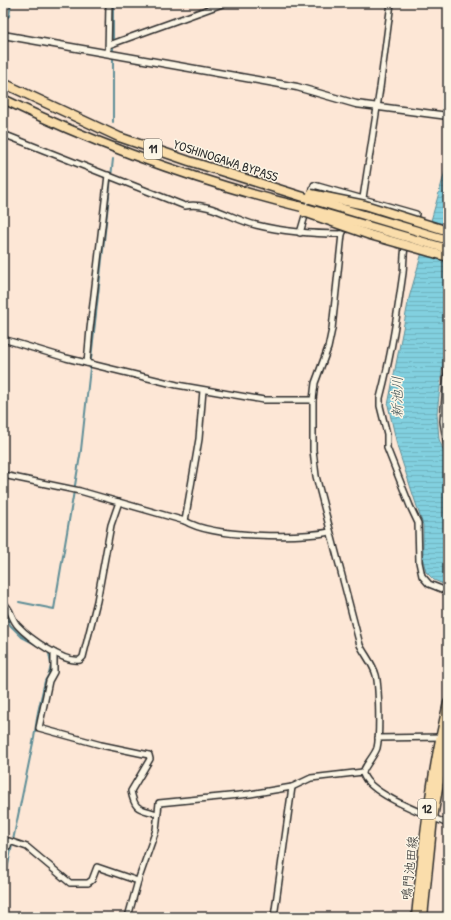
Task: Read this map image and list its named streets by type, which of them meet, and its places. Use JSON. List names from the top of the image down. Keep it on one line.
{"streets":{"main road":["11","YOSHINOGAWA BYPASS","12","鳴門池田線"]},"crossings":[["11","YOSHINOGAWA BYPASS"]],"water":["新池川"]}
